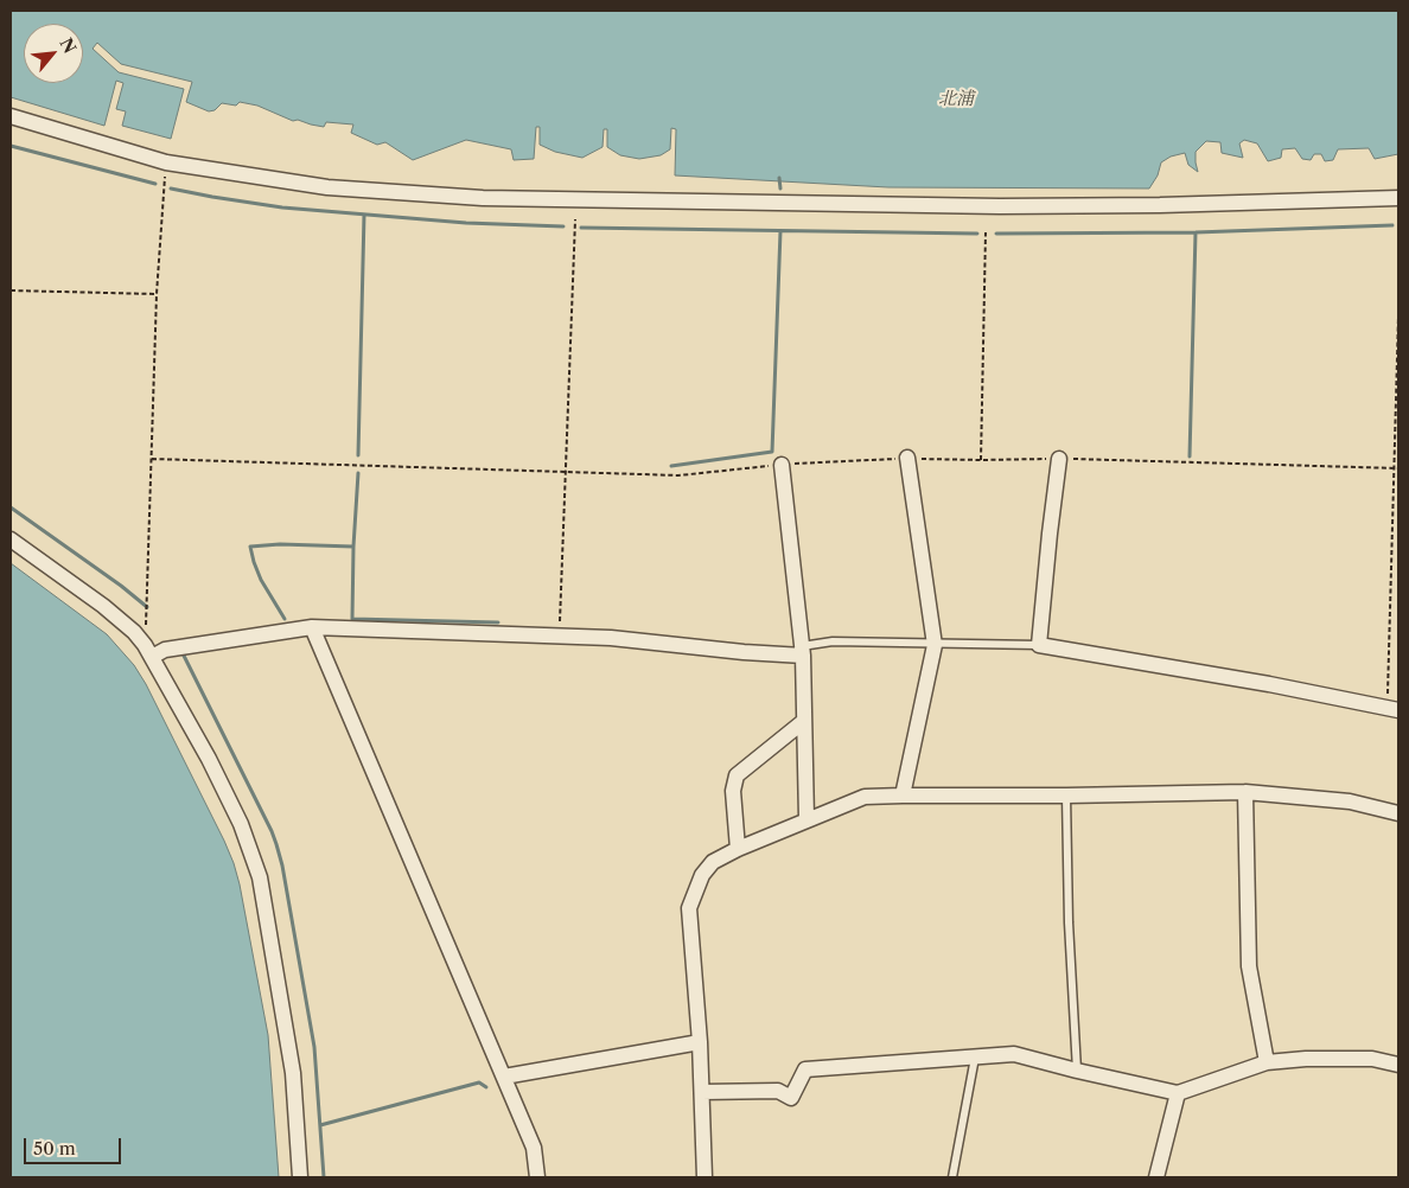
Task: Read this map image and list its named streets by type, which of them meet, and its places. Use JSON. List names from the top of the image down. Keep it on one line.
{"water":["北浦"],"scale_bar":"50 m","north":"top right"}
